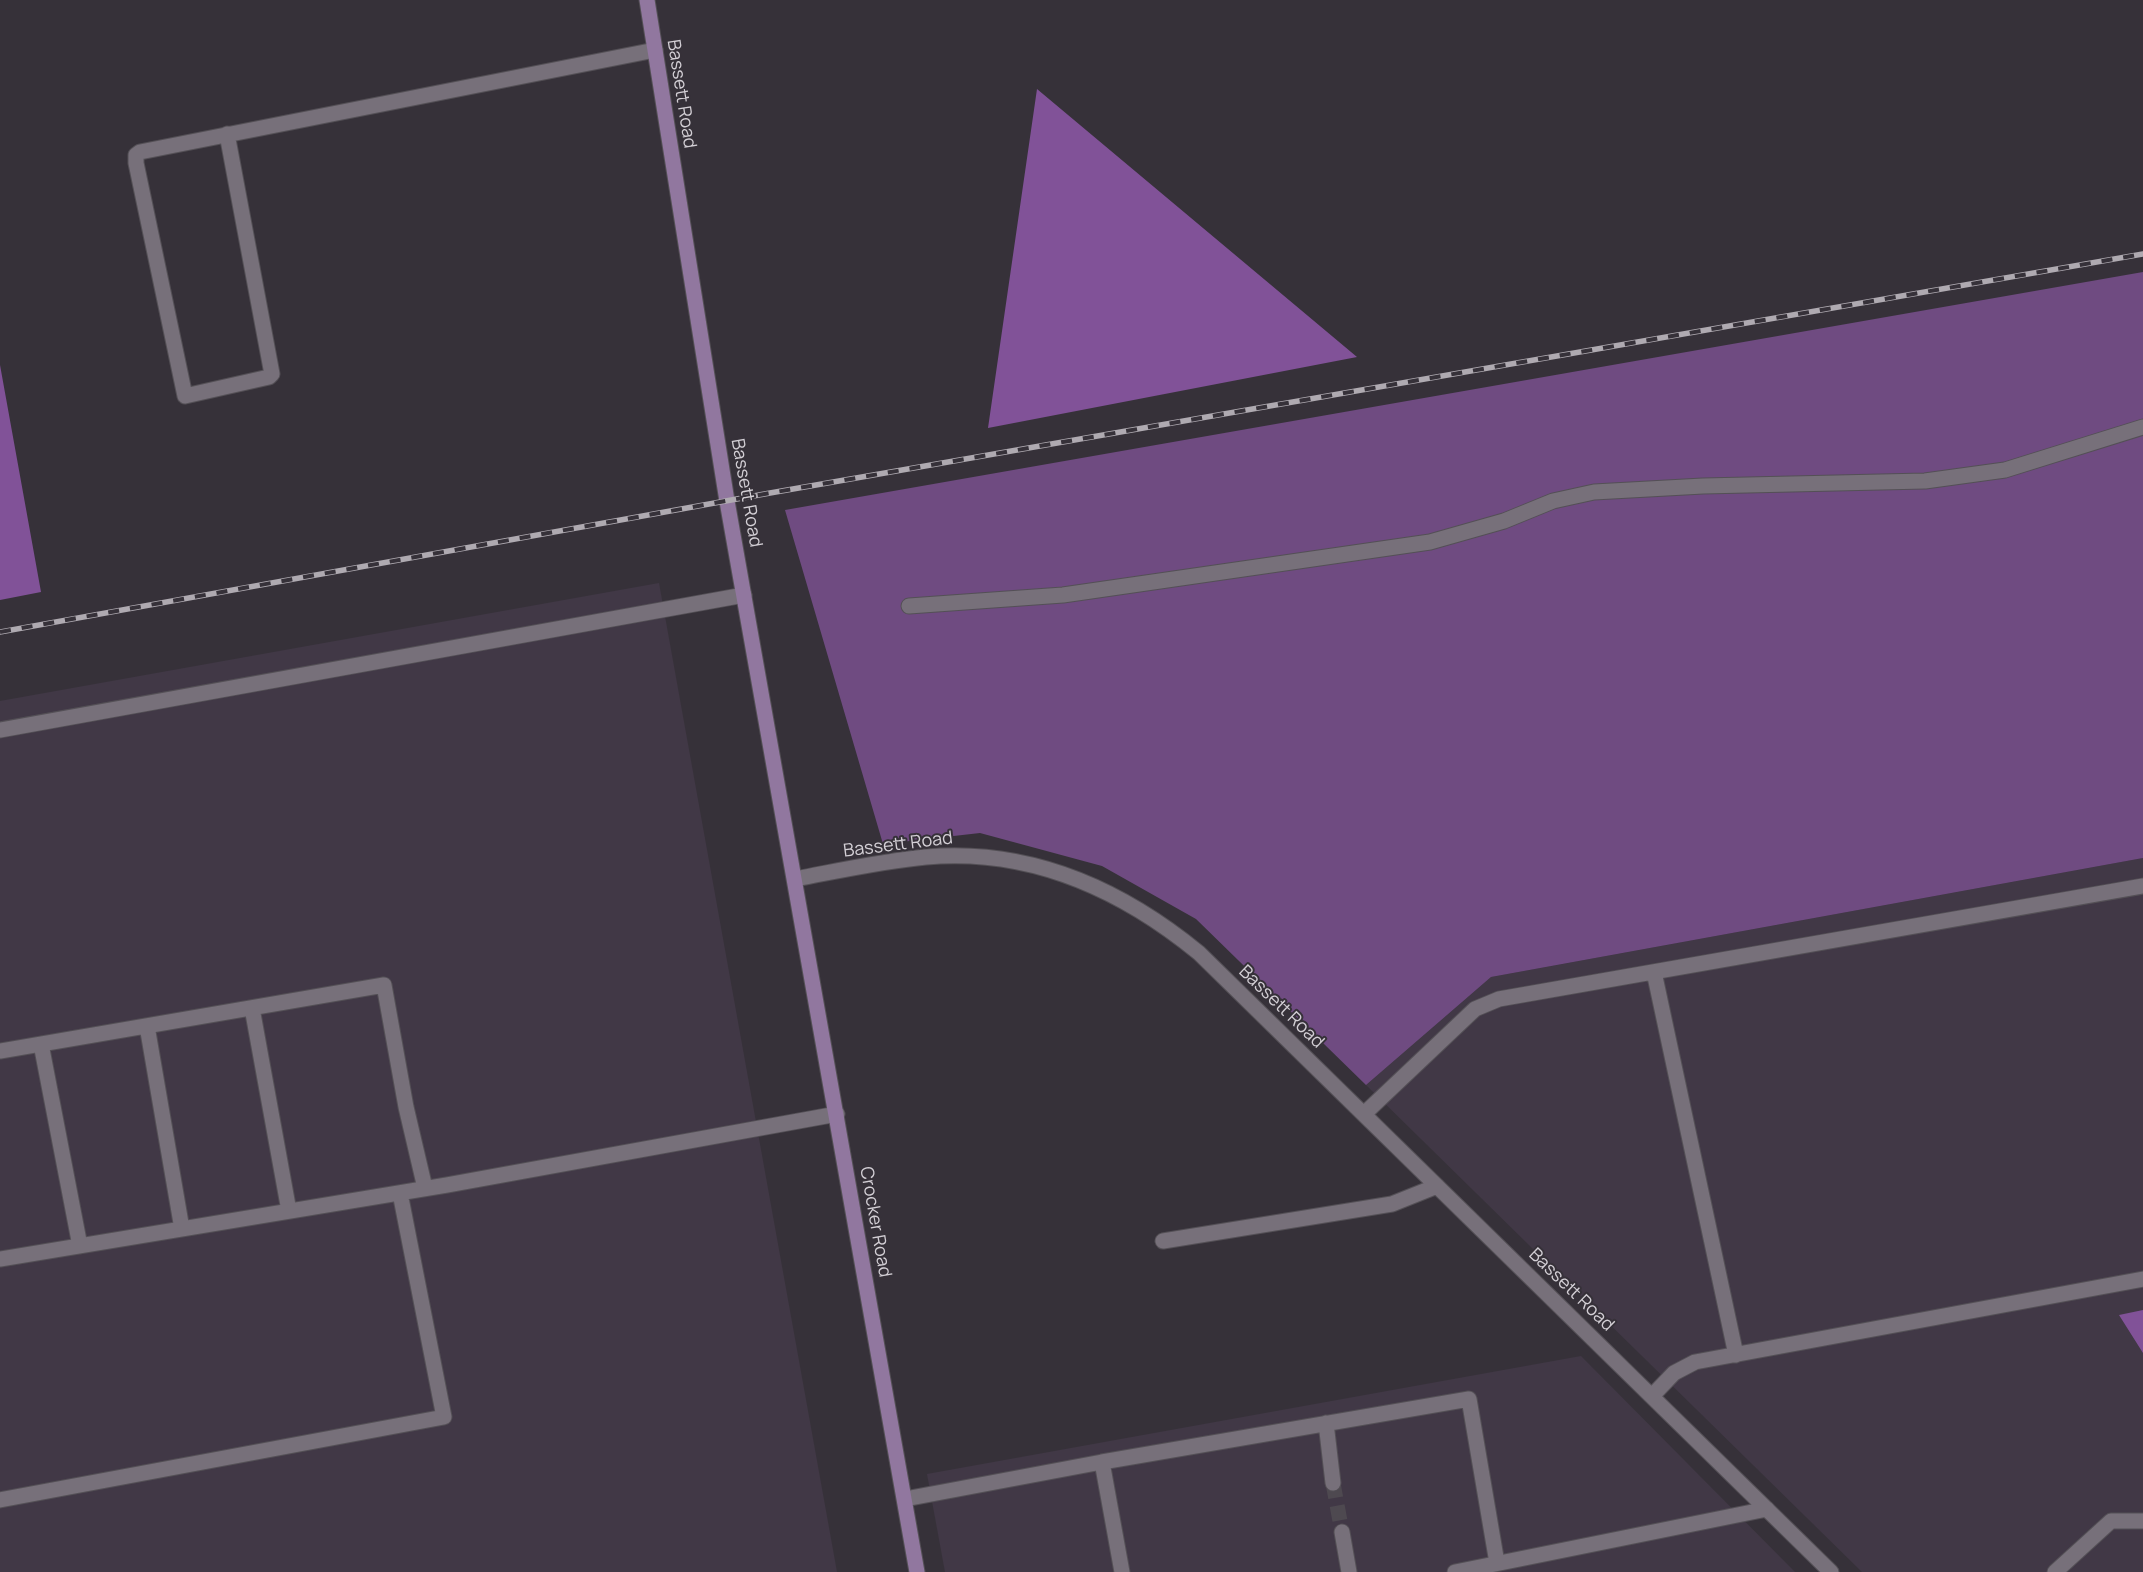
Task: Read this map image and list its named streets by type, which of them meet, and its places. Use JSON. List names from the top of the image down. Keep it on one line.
{"streets":{"main road":["Bassett Road","Crocker Road"]},"crossings":[["Bassett Road","Crocker Road"]]}
